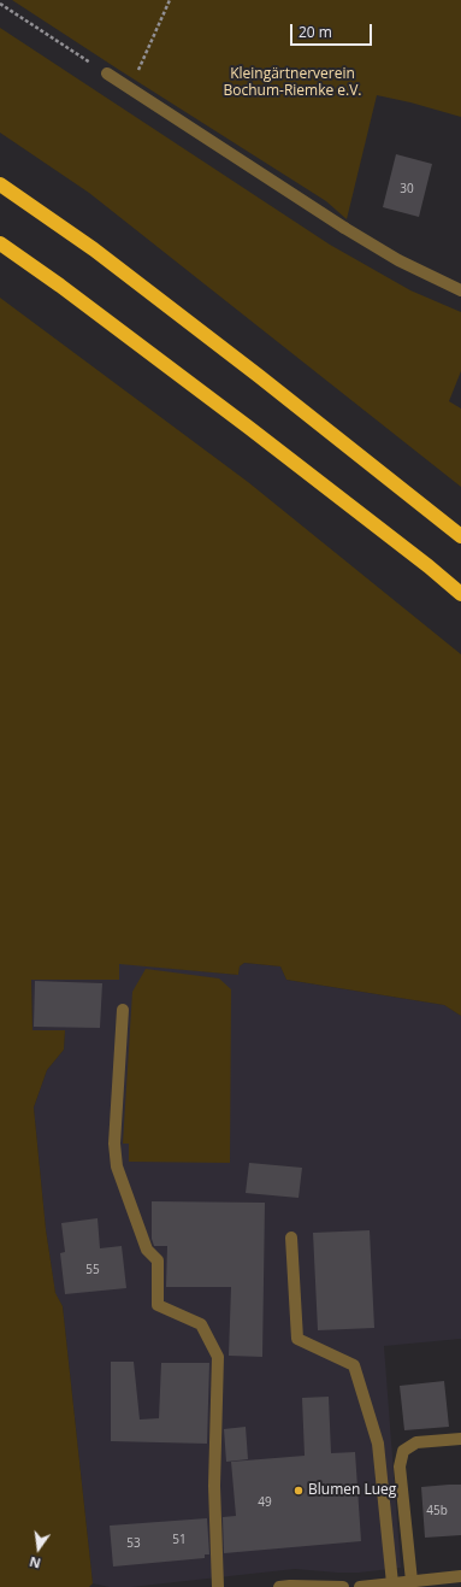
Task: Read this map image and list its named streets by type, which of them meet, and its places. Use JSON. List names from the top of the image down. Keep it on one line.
{"parks":["Kleingärtnerverein Bochum-Riemke e.V."],"places":["Blumen Lueg"],"house_numbers":["30","55","49","45b","51","53"],"scale_bar":"20 m","north":"bottom"}
